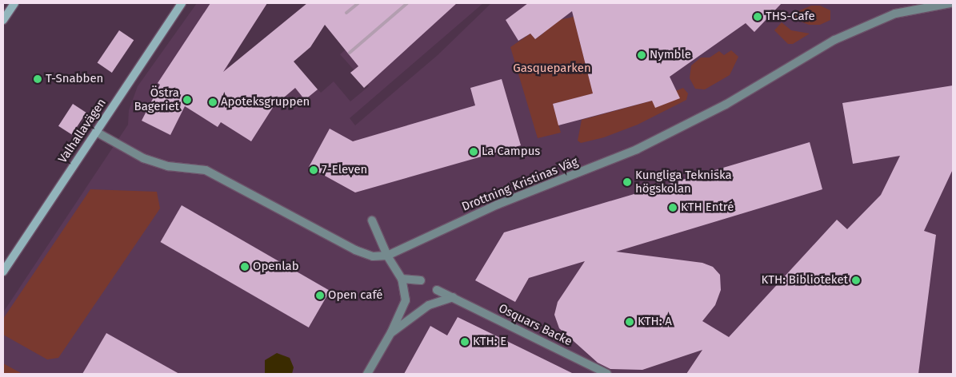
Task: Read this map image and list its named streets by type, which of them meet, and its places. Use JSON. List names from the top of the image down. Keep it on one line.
{"streets":{"main road":["Valhallavägen"],"street":["Drottning Kristinas Väg","Osquars Backe"]},"crossings":[["Valhallavägen","Drottning Kristinas Väg"]],"parks":["Gasqueparken"],"places":["THS-Cafe","Nymble","T-Snabben","Östra Bageriet","Apoteksgruppen","La Campus","7-Eleven","Kungliga Tekniska högskolan","KTH Entré","Openlab","KTH: Biblioteket","Open café","KTH: A","KTH: E"]}
